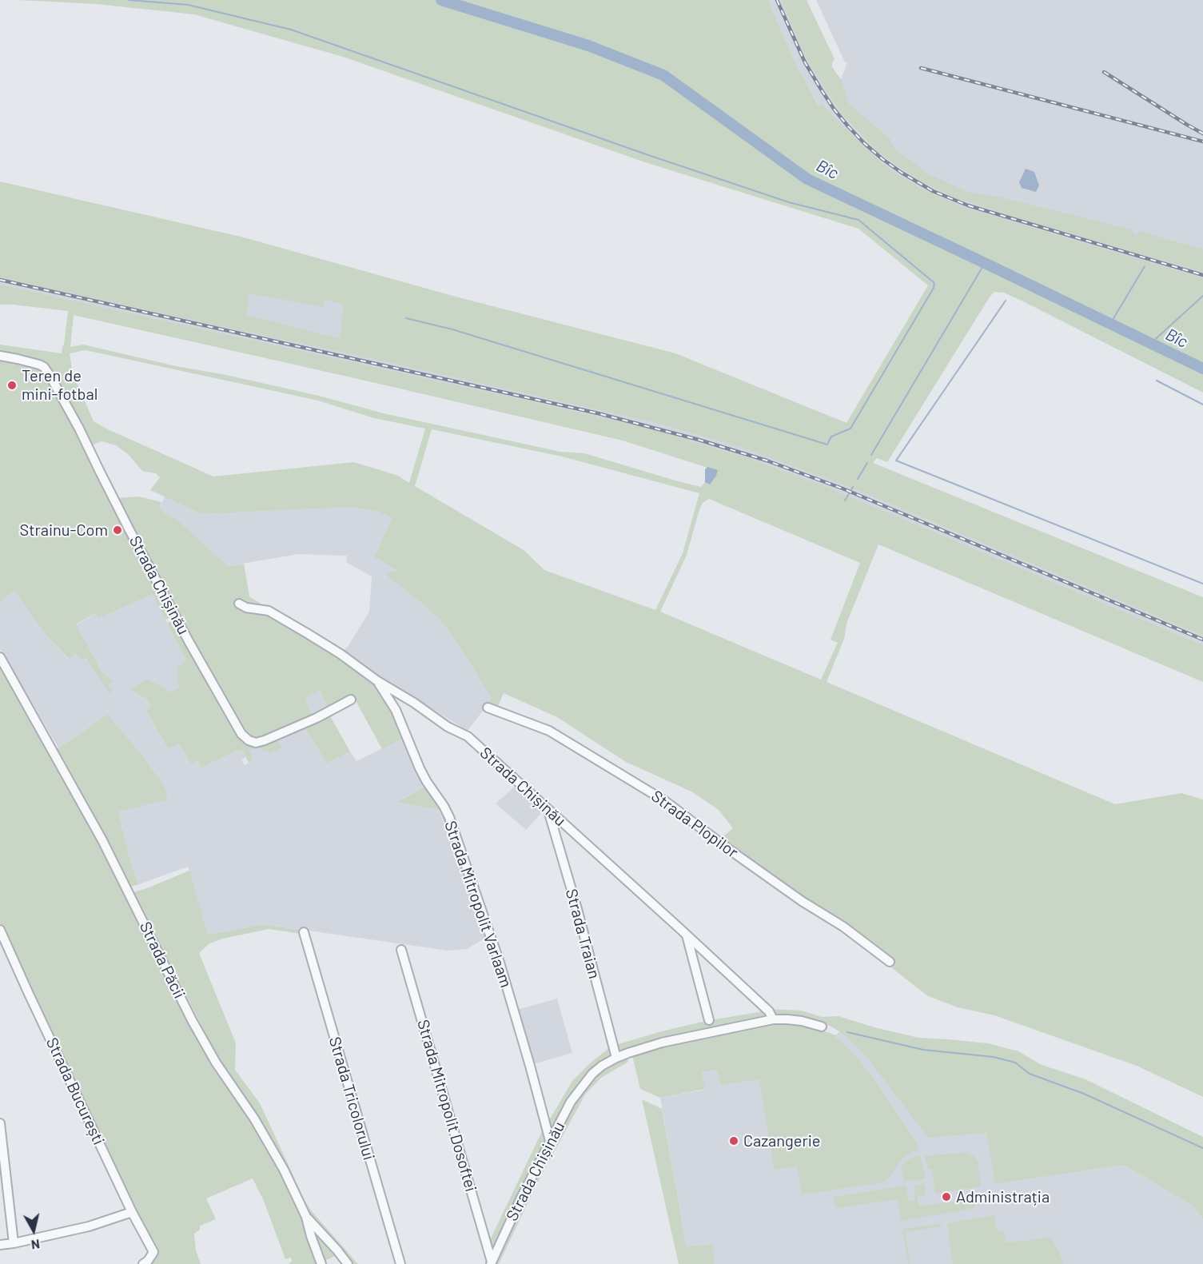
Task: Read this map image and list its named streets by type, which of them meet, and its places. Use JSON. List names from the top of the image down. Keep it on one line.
{"streets":{"street":["Strada Chișinău","Strada Plopilor","Strada Mitropolit Varlaam","Strada Traian","Strada Păcii","Strada București","Strada Tricolorului","Strada Mitropolit Dosoftei"]},"crossings":[["Strada Chișinău","Strada Mitropolit Varlaam"],["Strada Chișinău","Strada Traian"],["Strada Chișinău","Strada Mitropolit Dosoftei"]],"water":["Bîc"],"places":["Teren de mini-fotbal","Strainu-Com","Cazangerie","Administrația"],"north":"bottom"}
